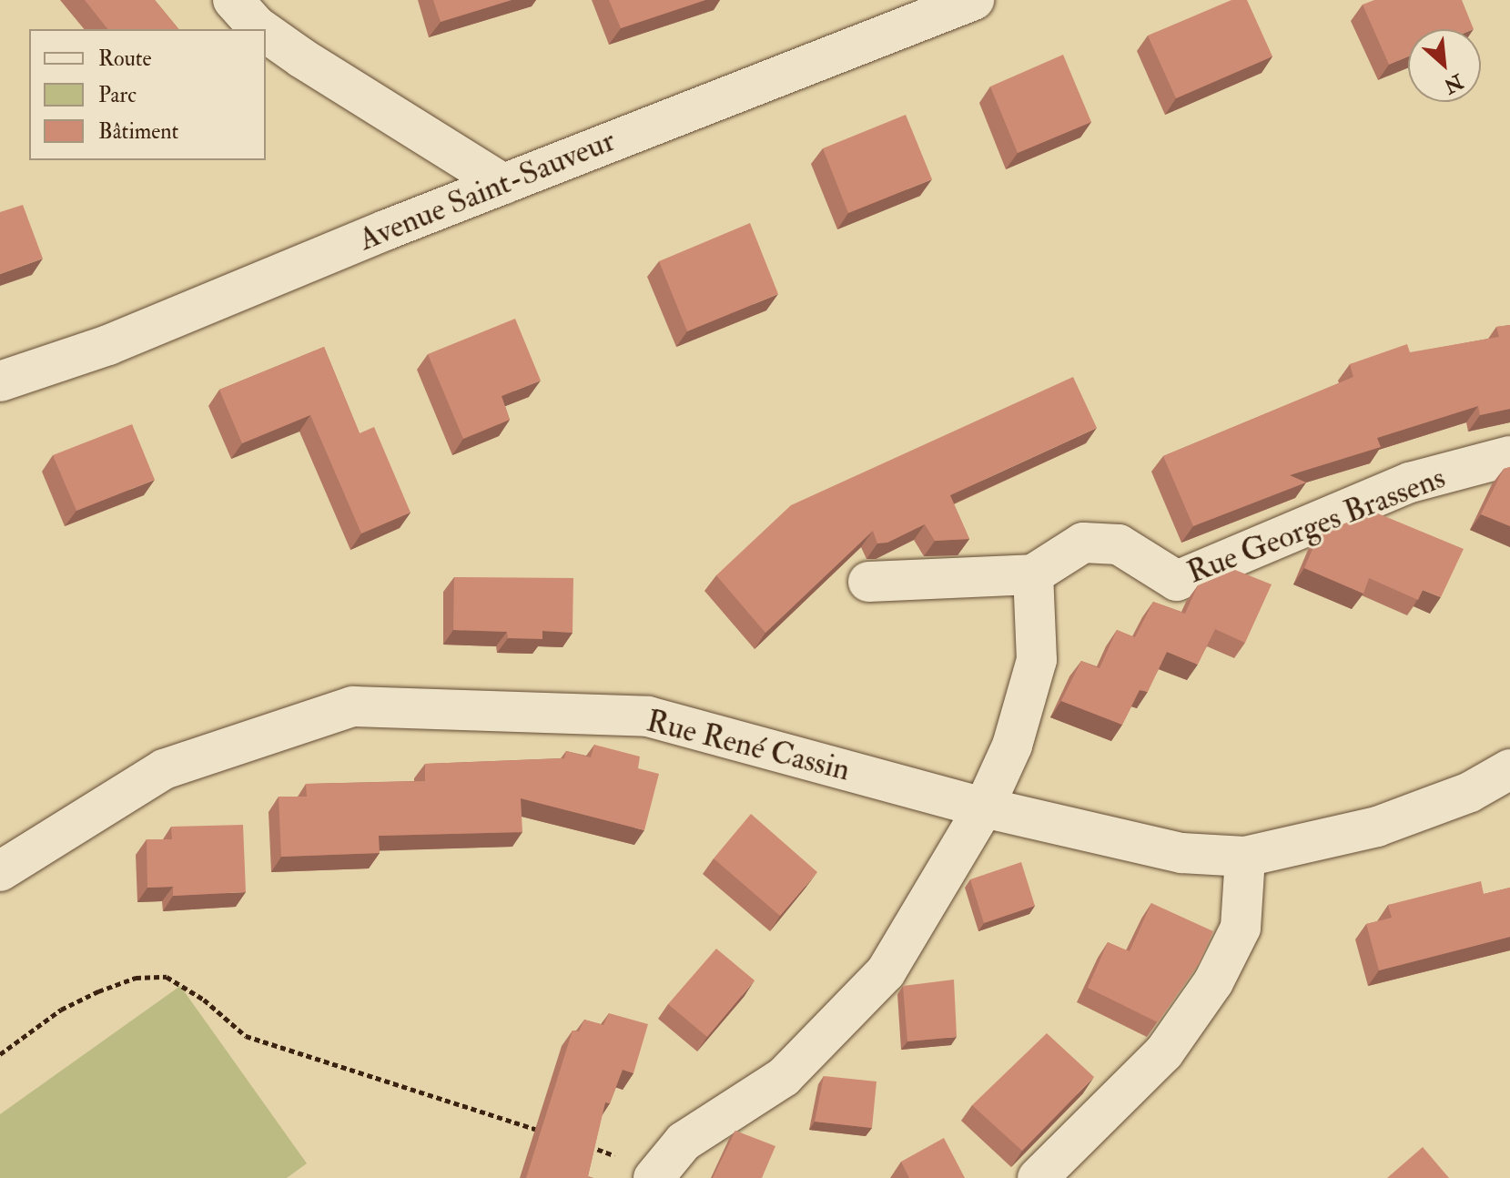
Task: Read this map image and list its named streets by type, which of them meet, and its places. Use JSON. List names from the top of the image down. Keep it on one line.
{"streets":{"street":["Avenue Saint-Sauveur","Rue Georges Brassens","Rue René Cassin"]},"legend":["Route","Parc","Bâtiment"],"north":"bottom right"}
